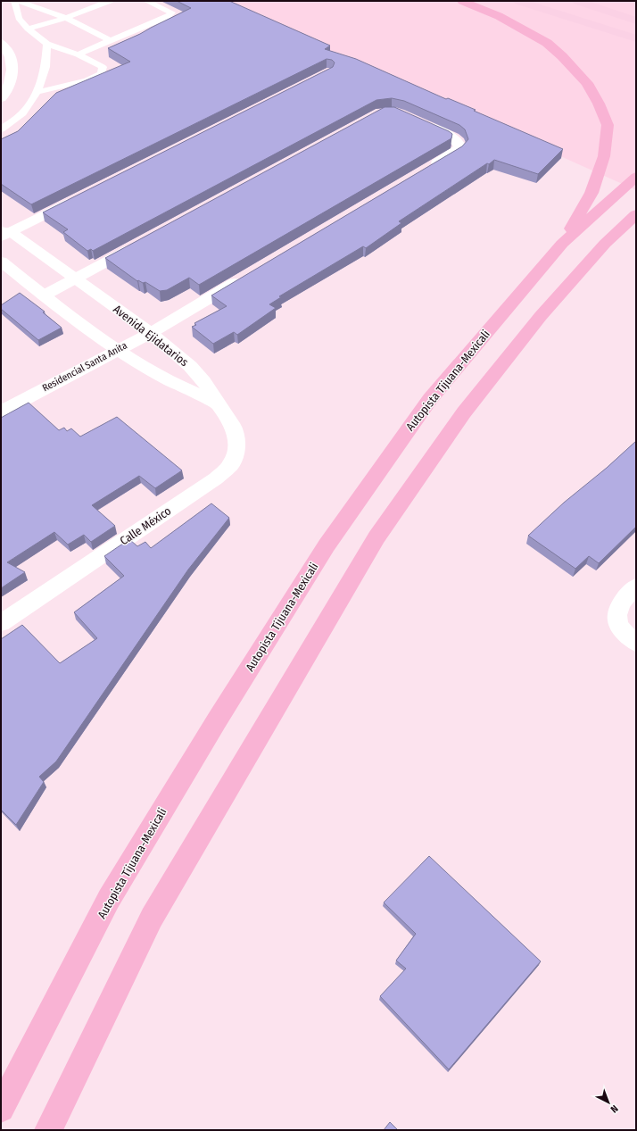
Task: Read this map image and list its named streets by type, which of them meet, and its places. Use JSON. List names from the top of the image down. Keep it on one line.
{"streets":{"highway":["Autopista Tijuana-Mexicali"],"street":["Avenida Ejidatarios","Residencial Santa Anita","Calle México"]},"crossings":[["Avenida Ejidatarios","Residencial Santa Anita"],["Avenida Ejidatarios","Calle México"]],"north":"bottom right"}
